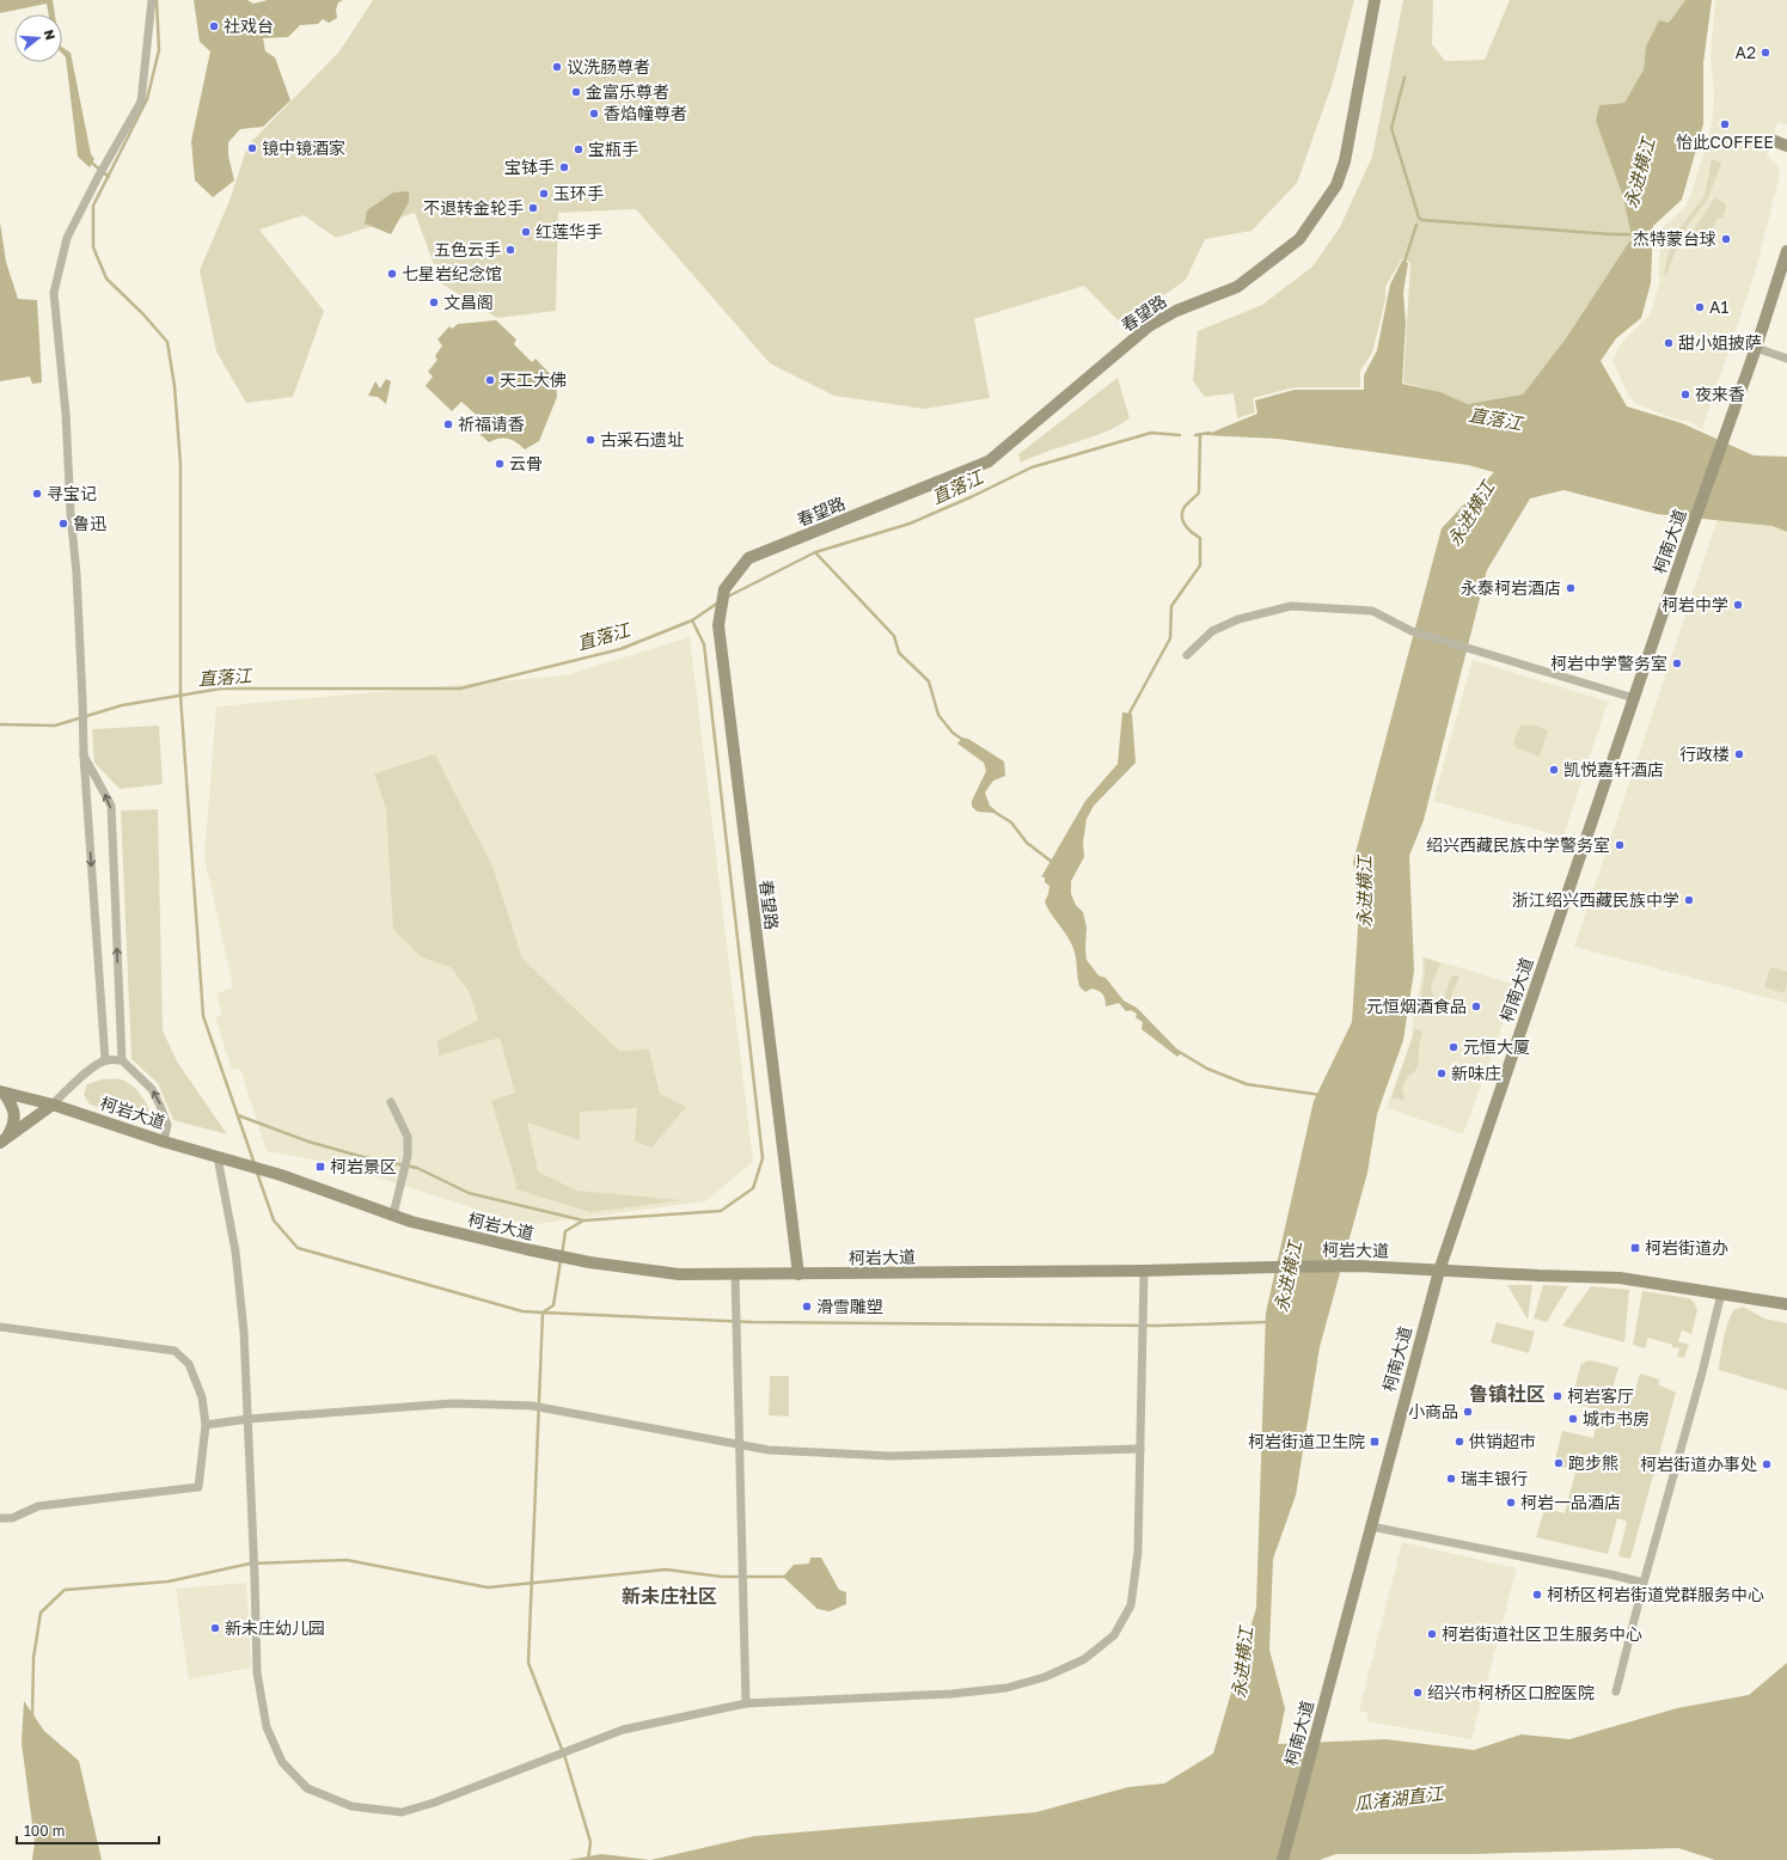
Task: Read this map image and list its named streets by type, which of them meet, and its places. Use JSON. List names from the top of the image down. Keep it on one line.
{"streets":{"street":["春望路","柯南大道","柯岩大道"]},"crossings":[["春望路","柯岩大道"],["柯南大道","柯岩大道"]],"districts":["鲁镇社区","新未庄社区"],"water":["永进横江","直落江","瓜渚湖直江"],"places":{"other":["社戏台","A2","议洗肠尊者","金富乐尊者","香焰幢尊者","怡此COFFEE","镜中镜酒家","宝瓶手","宝钵手","玉环手","不退转金轮手","红莲华手","杰特蒙台球","五色云手","七星岩纪念馆","文昌阁","A1","甜小姐披萨","天工大佛","夜来香","祈福请香","古采石遗址","云骨","寻宝记","鲁迅","永泰柯岩酒店","柯岩中学","柯岩中学警务室","行政楼","凯悦嘉轩酒店","绍兴西藏民族中学警务室","浙江绍兴西藏民族中学","元恒烟酒食品","元恒大厦","新味庄","滑雪雕塑","柯岩客厅","小商品","城市书房","供销超市","跑步熊","柯岩街道办事处","瑞丰银行","柯岩一品酒店","柯桥区柯岩街道党群服务中心","新未庄幼儿园","柯岩街道社区卫生服务中心","绍兴市柯桥区口腔医院"],"transit":["柯岩景区","柯岩街道办","柯岩街道卫生院"]},"scale_bar":"100 m","north":"right"}
